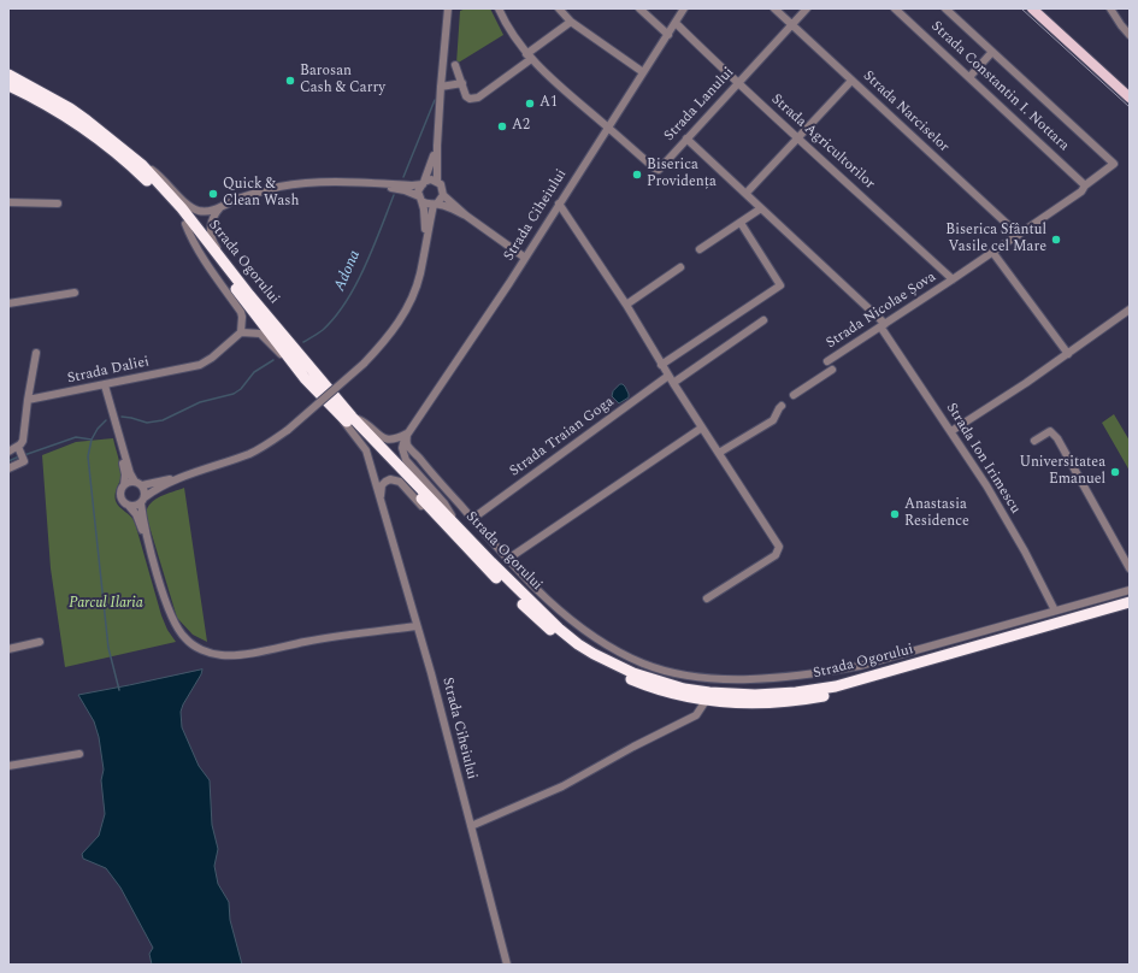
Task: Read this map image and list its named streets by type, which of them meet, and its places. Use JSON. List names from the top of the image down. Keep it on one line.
{"streets":{"highway":["Strada Ogorului"],"street":["Strada Constantin I. Nottara","Strada Lanului","Strada Narciselor","Strada Agricultorilor","Strada Ciheiului","Strada Nicolae Șova","Strada Daliei","Strada Traian Goga","Strada Ion Irimescu"]},"crossings":[["Strada Constantin I. Nottara","Strada Nicolae Șova"],["Strada Lanului","Strada Narciselor"],["Strada Lanului","Strada Agricultorilor"],["Strada Lanului","Strada Ciheiului"],["Strada Lanului","Strada Ion Irimescu"],["Strada Narciselor","Strada Nicolae Șova"],["Strada Agricultorilor","Strada Ciheiului"],["Strada Agricultorilor","Strada Nicolae Șova"],["Strada Ciheiului","Strada Ogorului"],["Strada Nicolae Șova","Strada Ion Irimescu"]],"water":["Adona"],"parks":["Parcul Ilaria"],"places":["Barosan Cash & Carry","A1","A2","Biserica Providența","Quick & Clean Wash","Biserica Sfântul Vasile cel Mare","Universitatea Emanuel","Anastasia Residence"]}
